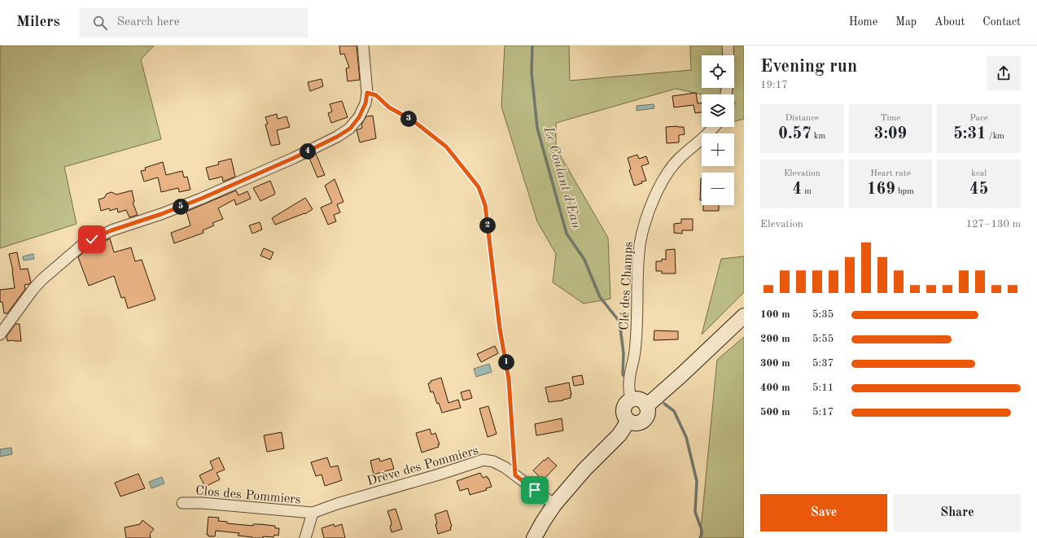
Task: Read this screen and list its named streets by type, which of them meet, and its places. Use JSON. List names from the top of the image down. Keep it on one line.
{"streets":{"street":["Clé des Champs","Drève des Pommiers","Clos des Pommiers"]},"crossings":[["Drève des Pommiers","Clos des Pommiers"]],"water":["Le Coulant d'Eau"],"page":{"header":"Milers","search":"Search here","nav":["Home","Map","About","Contact"],"heading":["Evening run","19:17"],"map_buttons":["+","−"],"stats":[["Distance","0.57 km"],["Time","3:09"],["Pace","5:31 /km"],["Elevation","4 m"],["Heart rate","169 bpm"],["kcal","45"]],"pins":["3","4","5","2","1"],"chart":["Elevation","127–130 m"],"list":[{"name":"100 m","note":"5:35"},{"name":"200 m","note":"5:55"},{"name":"300 m","note":"5:37"},{"name":"400 m","note":"5:11"},{"name":"500 m","note":"5:17"}],"buttons":["Save","Share"]}}
